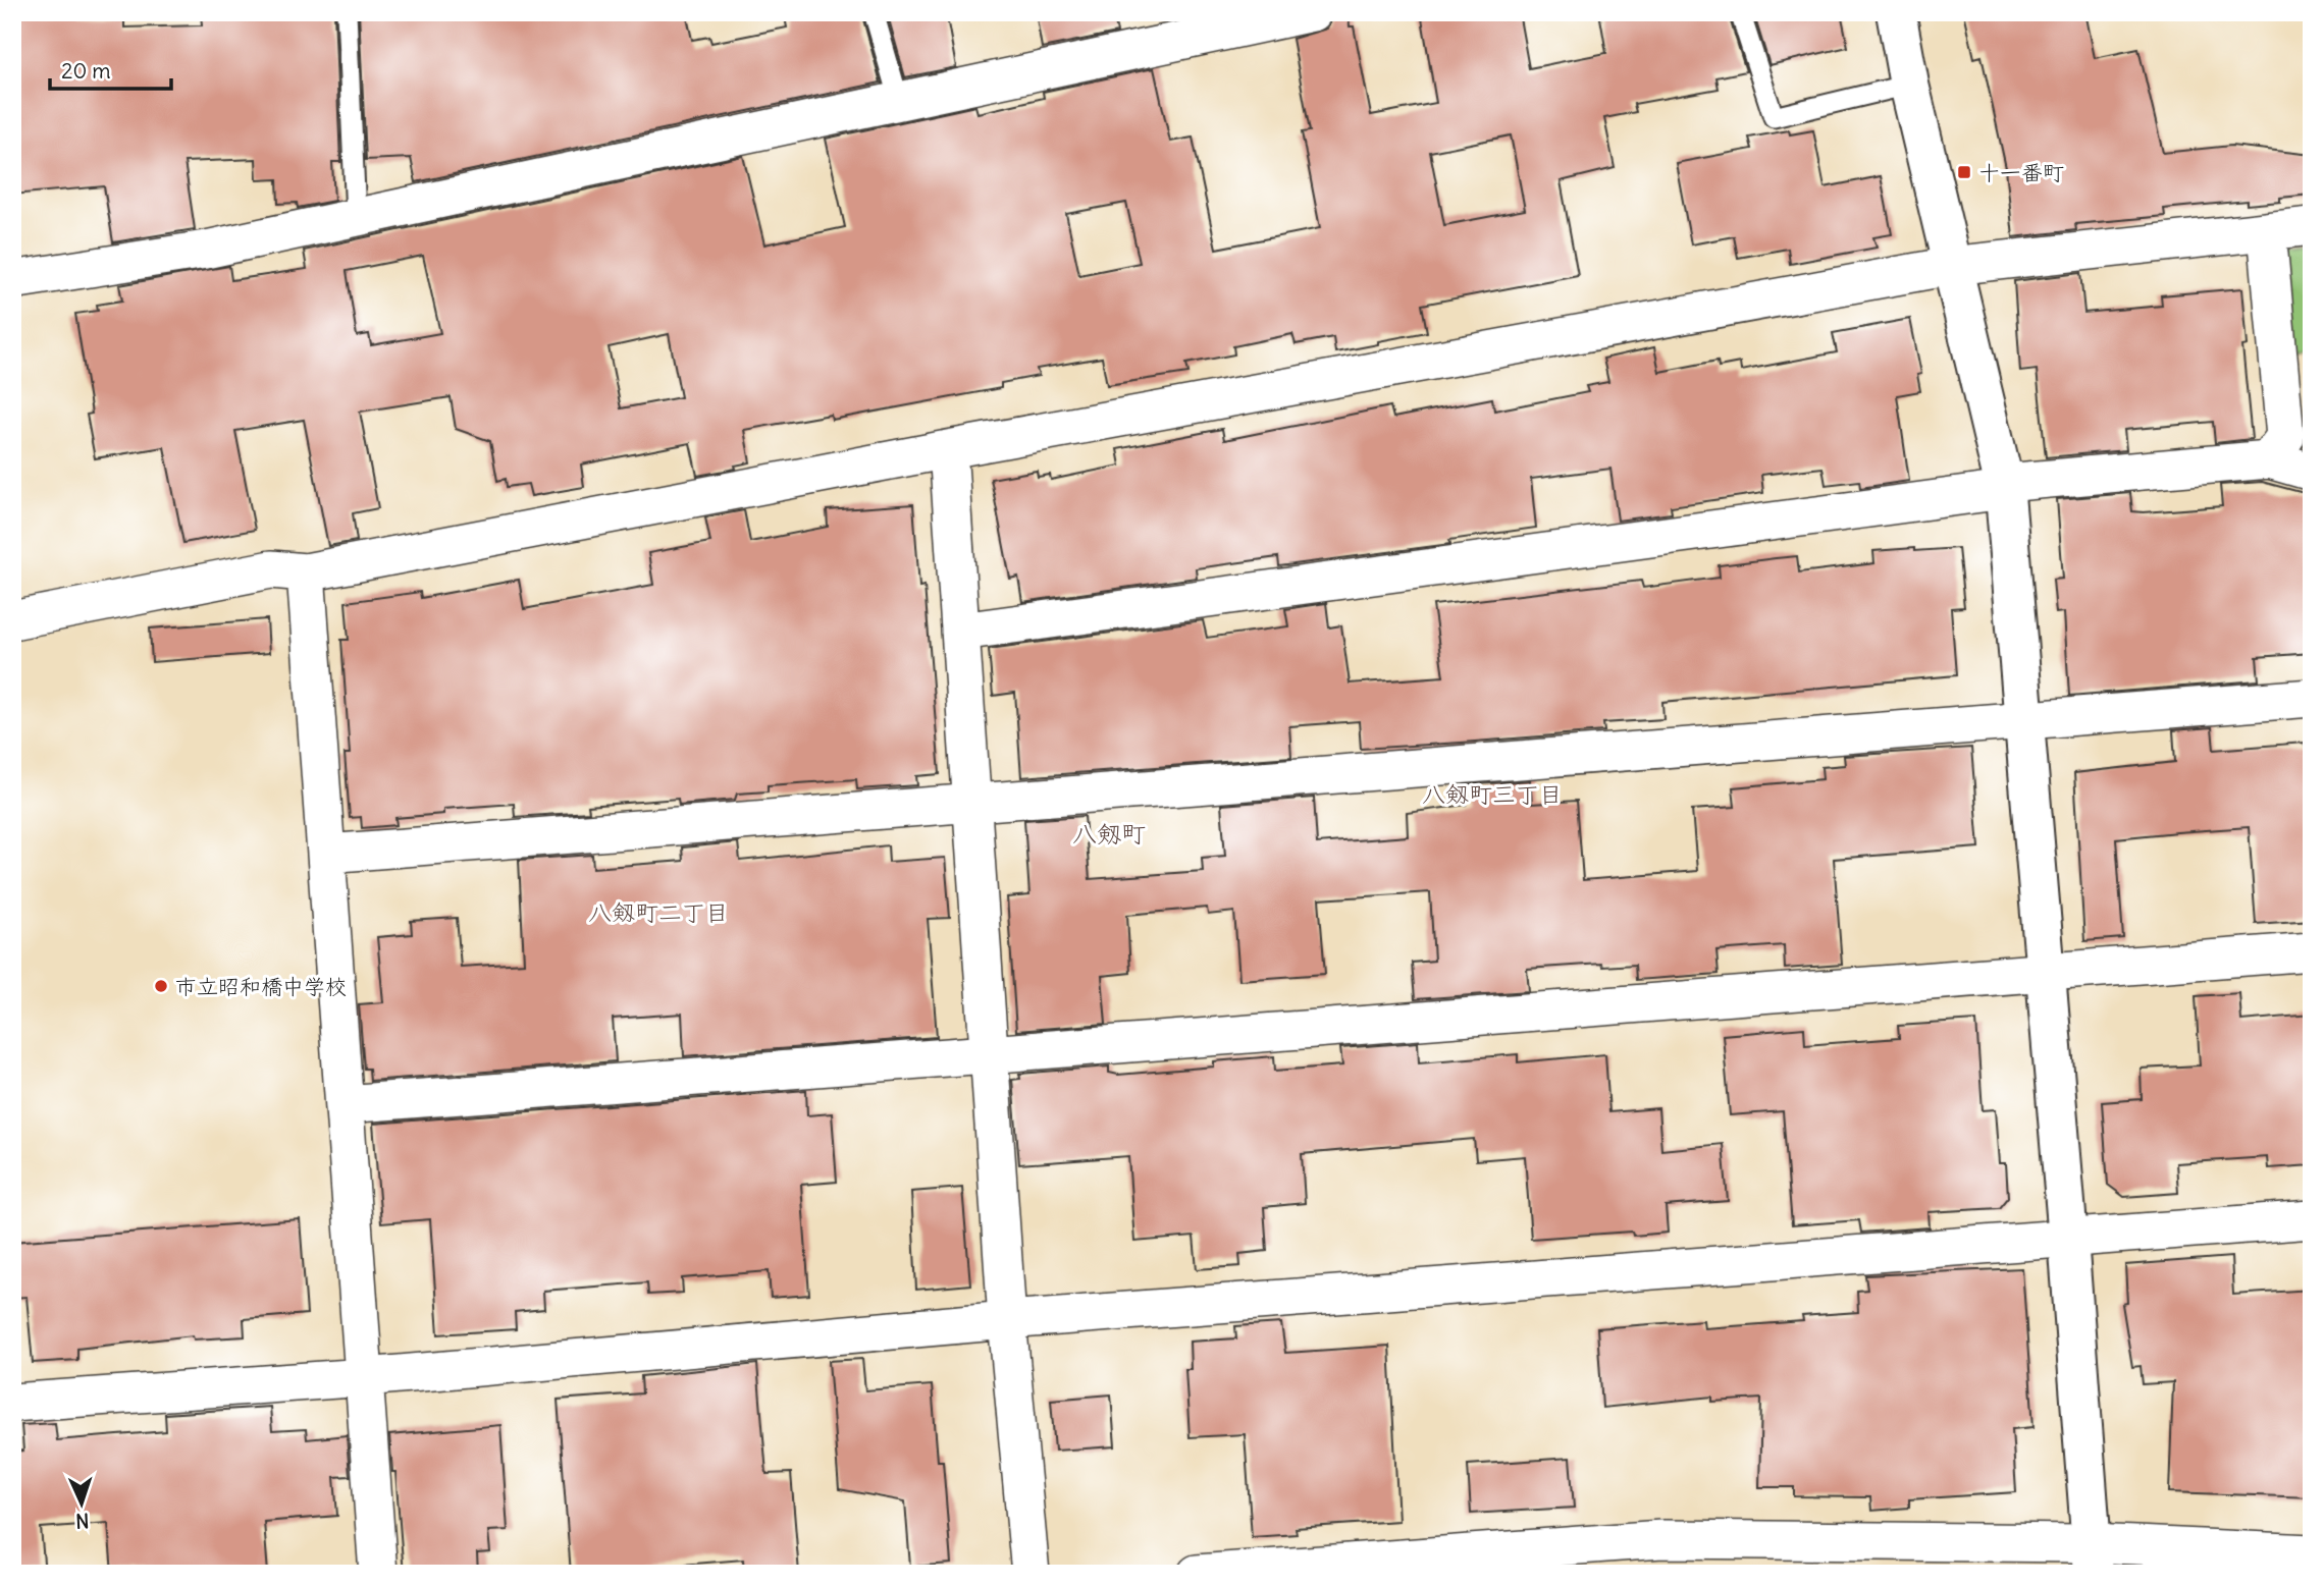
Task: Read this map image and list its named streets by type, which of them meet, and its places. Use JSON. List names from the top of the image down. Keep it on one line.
{"districts":["八剱町三丁目","八剱町","八剱町二丁目"],"places":{"transit":["十一番町"],"other":["市立昭和橋中学校"]},"scale_bar":"20 m","north":"bottom"}
